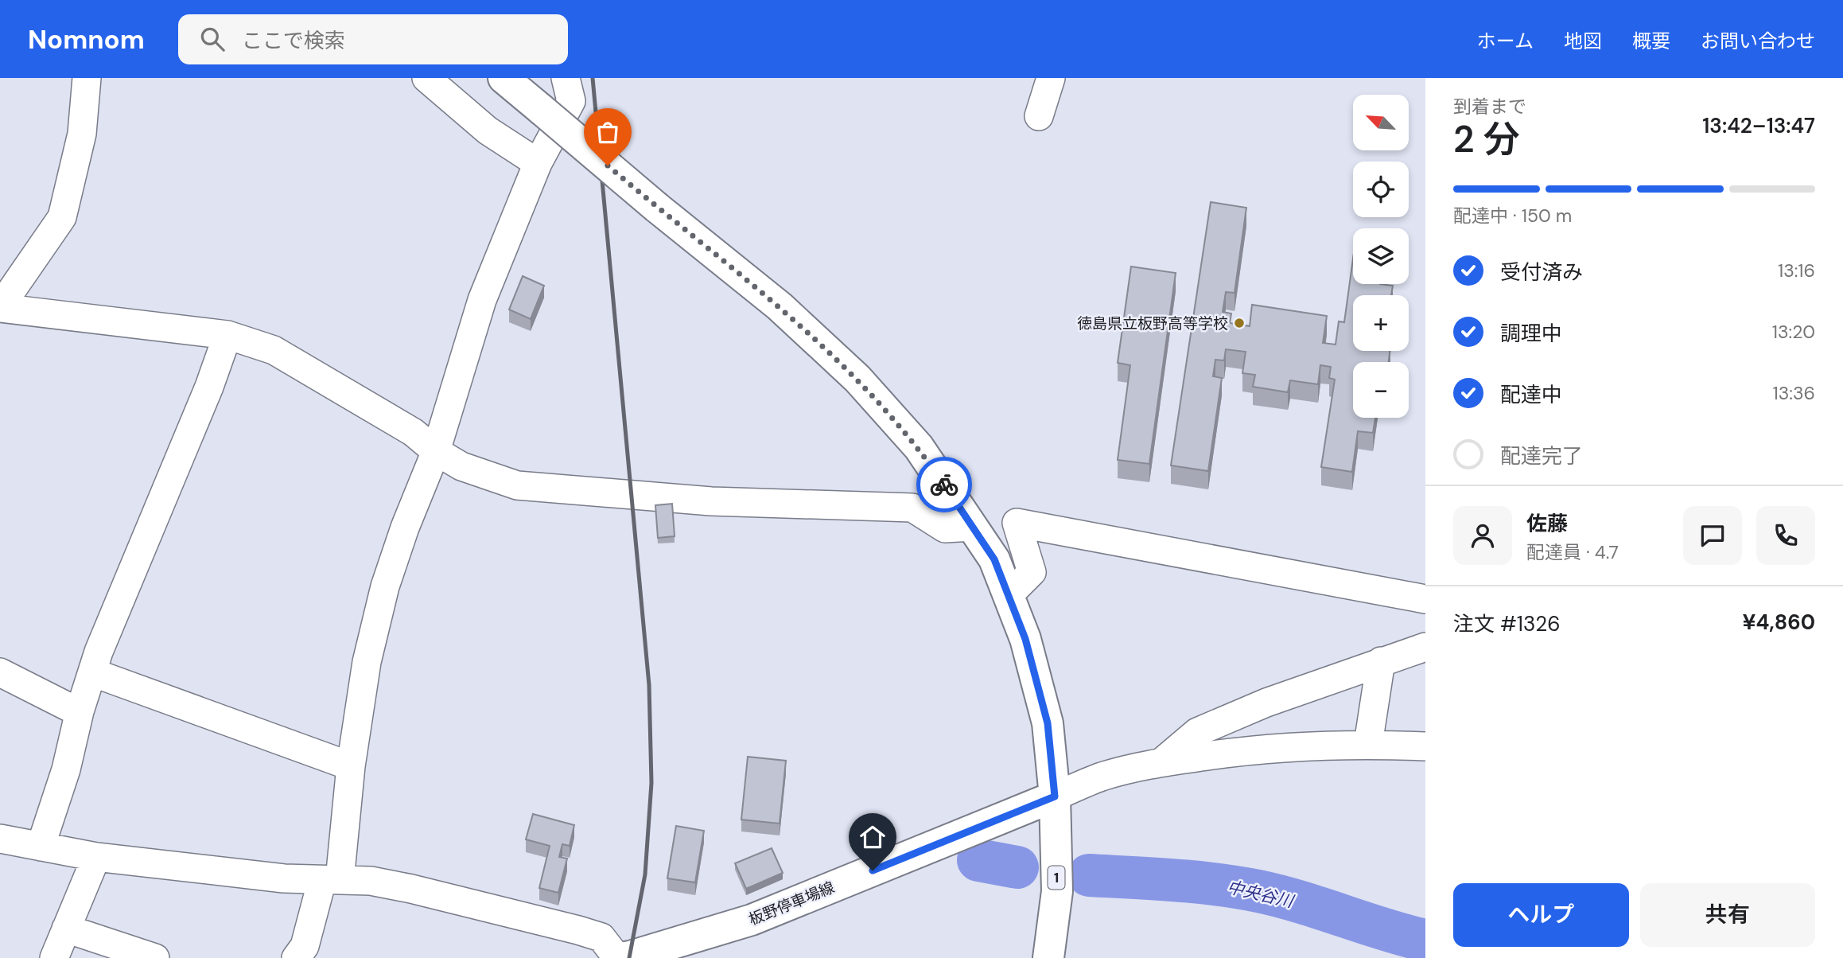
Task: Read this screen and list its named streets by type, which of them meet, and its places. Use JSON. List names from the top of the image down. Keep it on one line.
{"streets":{"main road":["1","板野停車場線"]},"crossings":[["1","板野停車場線"]],"water":["中央谷川"],"places":["徳島県立板野高等学校"],"north":"top left","page":{"header":"Nomnom","search":"ここで検索","nav":["ホーム","地図","概要","お問い合わせ"],"heading":["2 分","到着まで","13:42–13:47"],"panel":["佐藤","配達員 · 4.7","注文 #1326","¥4,860"],"map_buttons":["+","−"],"bar":"配達中 · 150 m","list":[["受付済み","13:16"],["調理中","13:20"],["配達中","13:36"],"配達完了"],"buttons":["ヘルプ","共有"]}}
